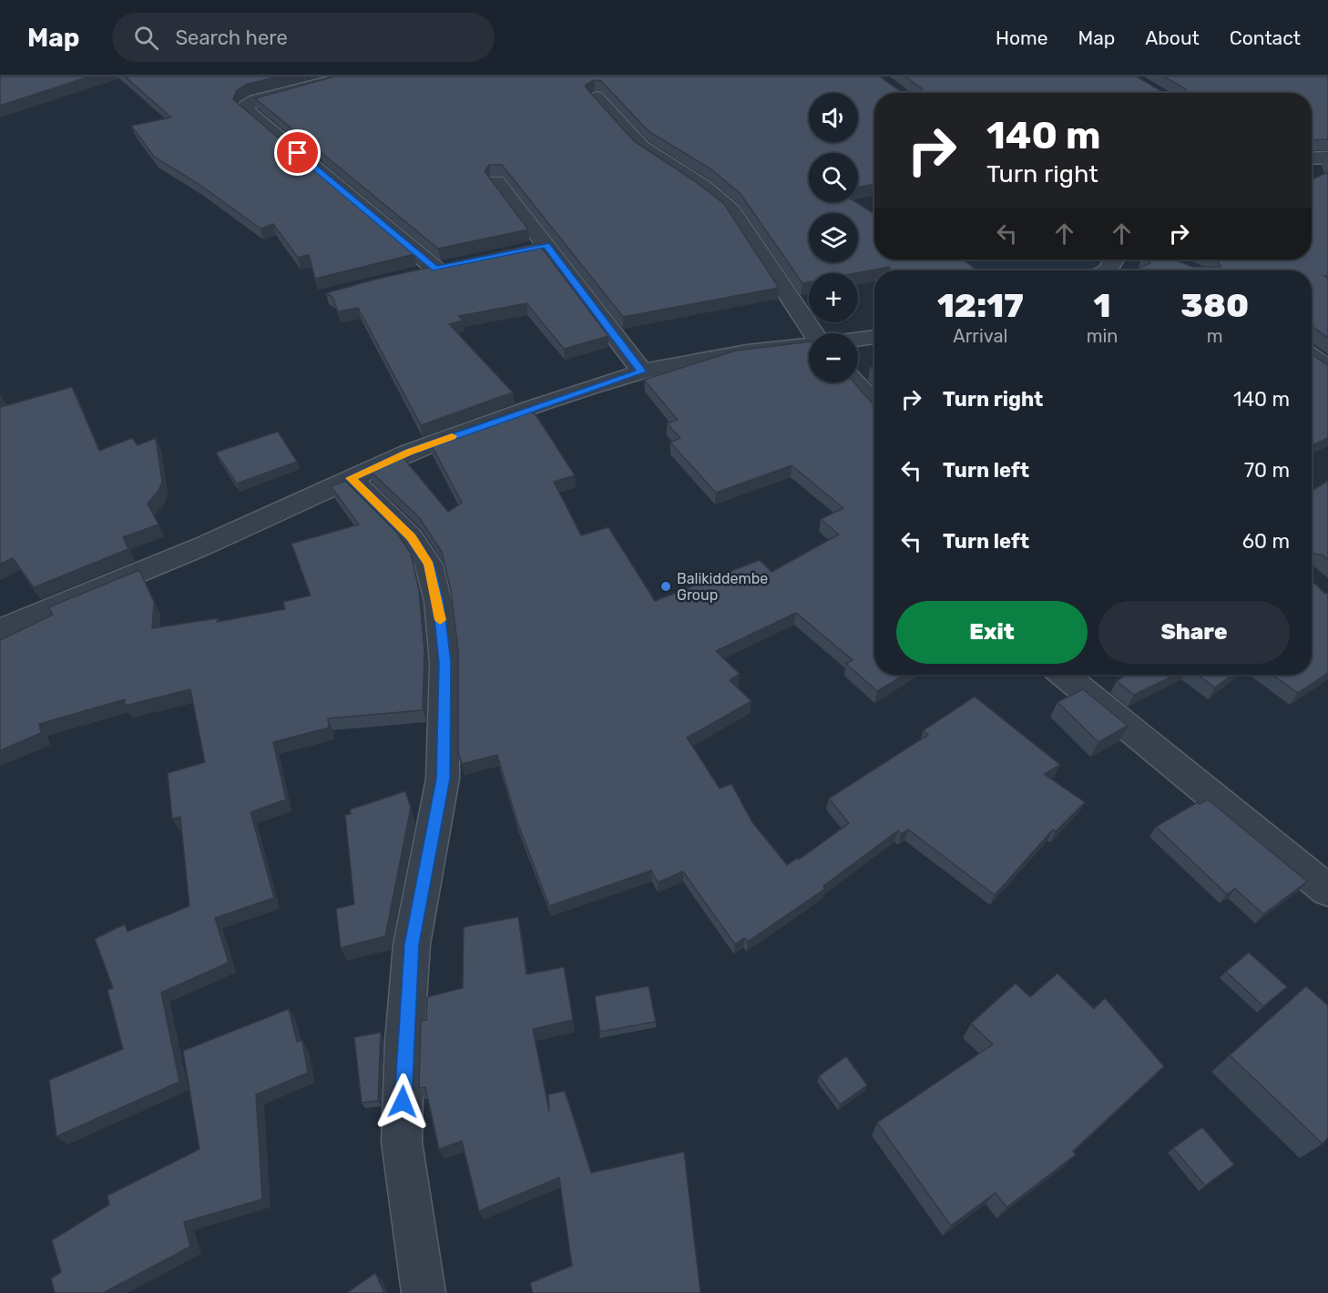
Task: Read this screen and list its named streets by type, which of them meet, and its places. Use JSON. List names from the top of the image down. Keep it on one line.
{"places":["Balikiddembe Group"],"page":{"header":"Map","search":"Search here","nav":["Home","Map","About","Contact"],"map_buttons":["+","−"],"turn":["140 m","Turn right"],"eta":["12:17","Arrival","1","min","380","m"],"list":[{"name":"Turn right","value":"140 m"},{"name":"Turn left","value":"70 m"},{"name":"Turn left","value":"60 m"}],"buttons":["Exit","Share"]}}
